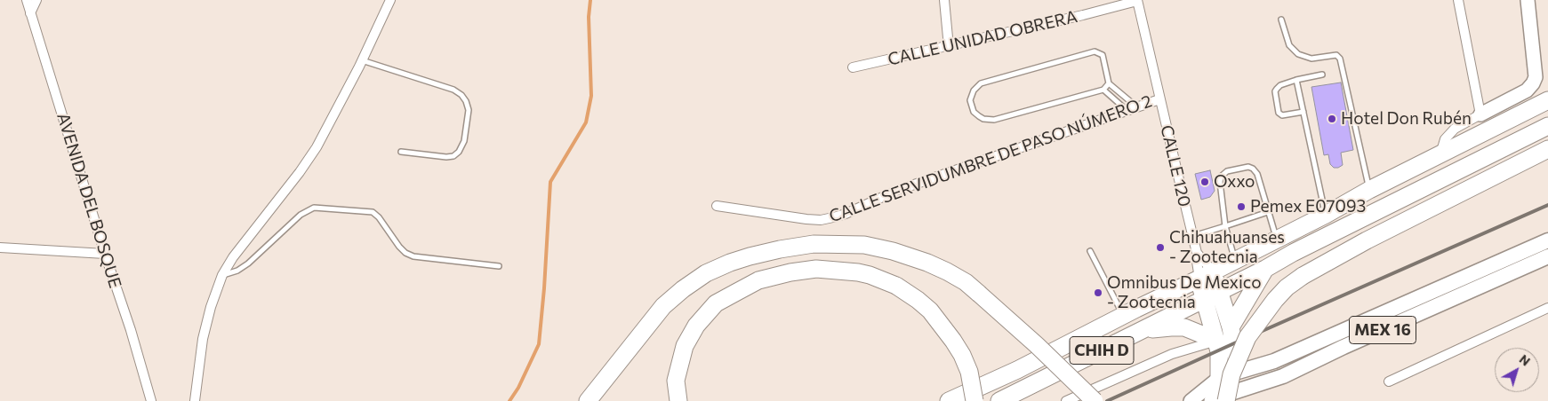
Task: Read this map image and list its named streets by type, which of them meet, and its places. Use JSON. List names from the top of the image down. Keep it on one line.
{"streets":{"highway":["CHIH D"],"main road":["MEX 16"],"street":["CALLE UNIDAD OBRERA","CALLE SERVIDUMBRE DE PASO NÚMERO 2","CALLE 120","AVENIDA DEL BOSQUE"]},"crossings":[["CALLE UNIDAD OBRERA","CALLE 120"],["CALLE SERVIDUMBRE DE PASO NÚMERO 2","CALLE 120"],["CALLE 120","CHIH D"]],"places":["Hotel Don Rubén","Oxxo","Pemex E07093","Chihuahuanses - Zootecnia","Omnibus De Mexico - Zootecnia"],"north":"top right"}
